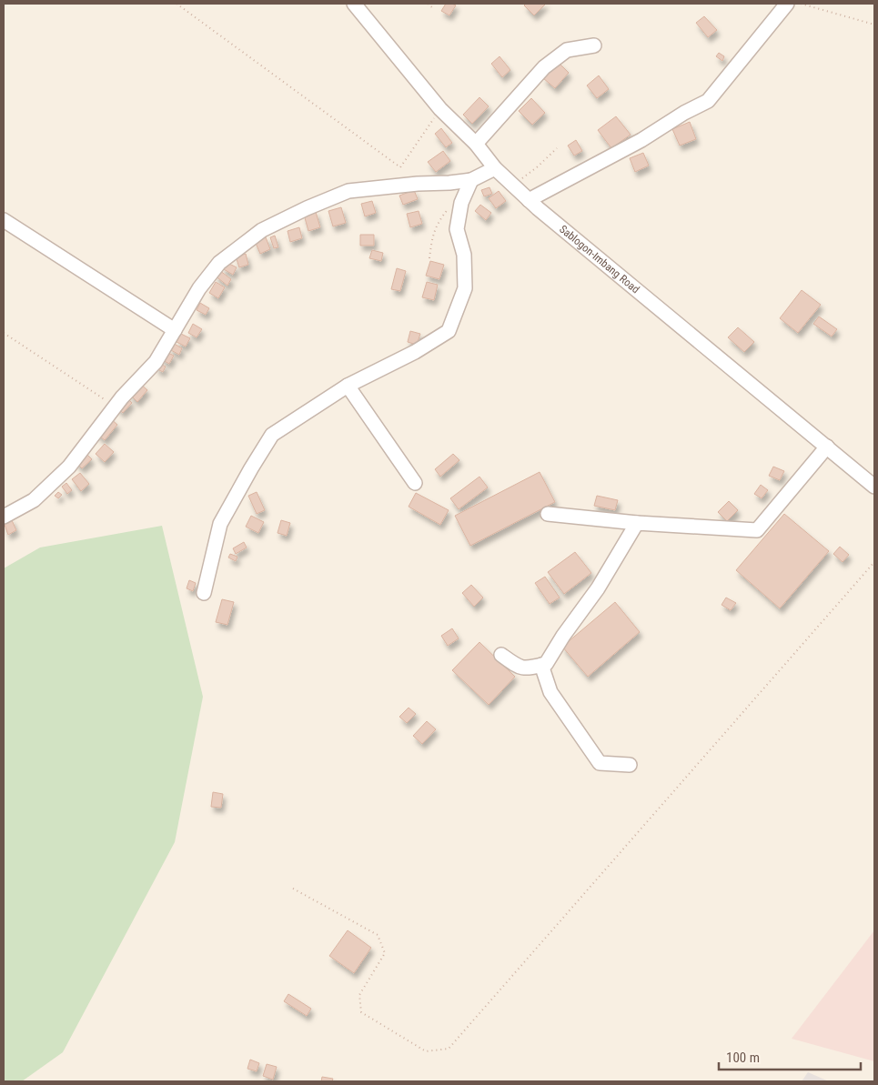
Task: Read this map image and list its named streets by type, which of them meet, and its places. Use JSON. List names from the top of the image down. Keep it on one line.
{"streets":{"street":["Sablogon-Imbang Road"]},"scale_bar":"100 m"}
